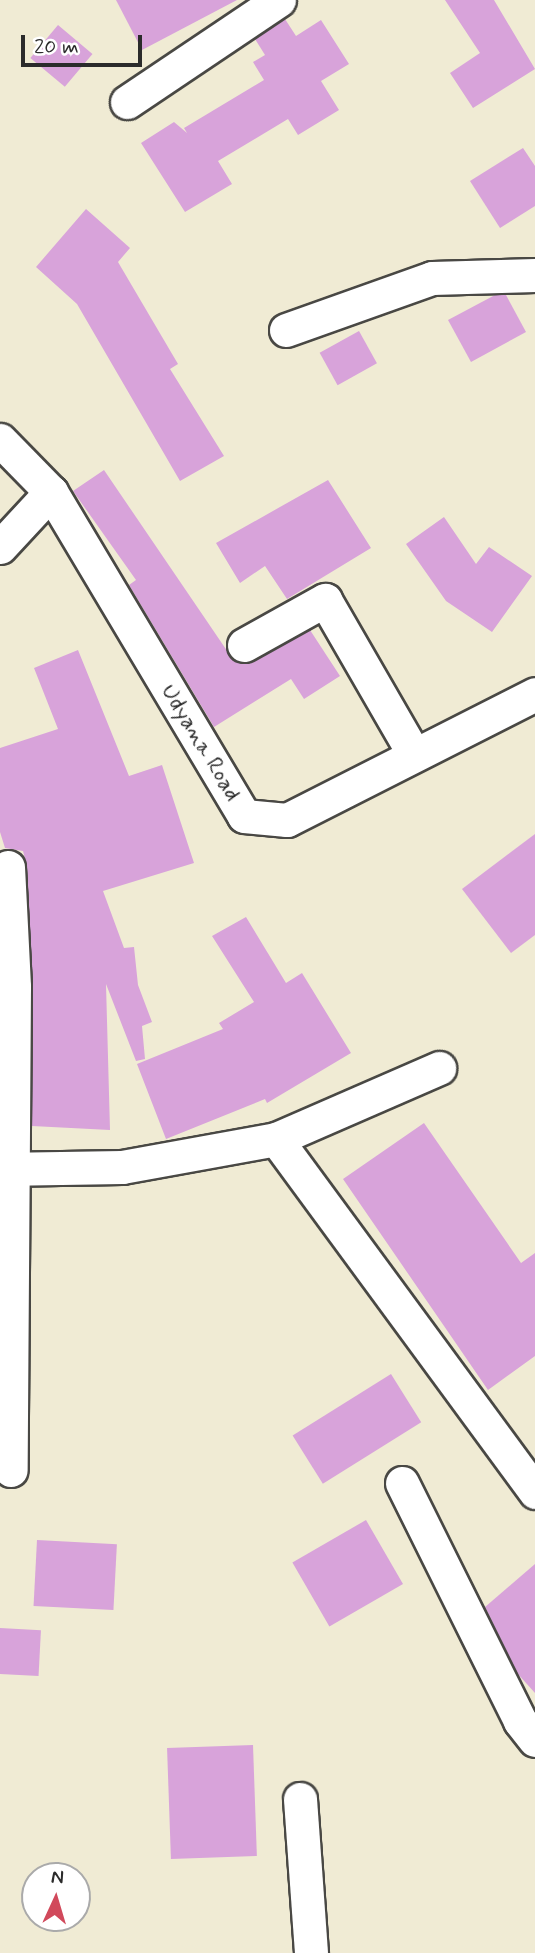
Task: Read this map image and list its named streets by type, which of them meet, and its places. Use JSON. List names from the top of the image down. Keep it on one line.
{"streets":{"street":["Udyana Road"]},"scale_bar":"20 m","north":"top"}
